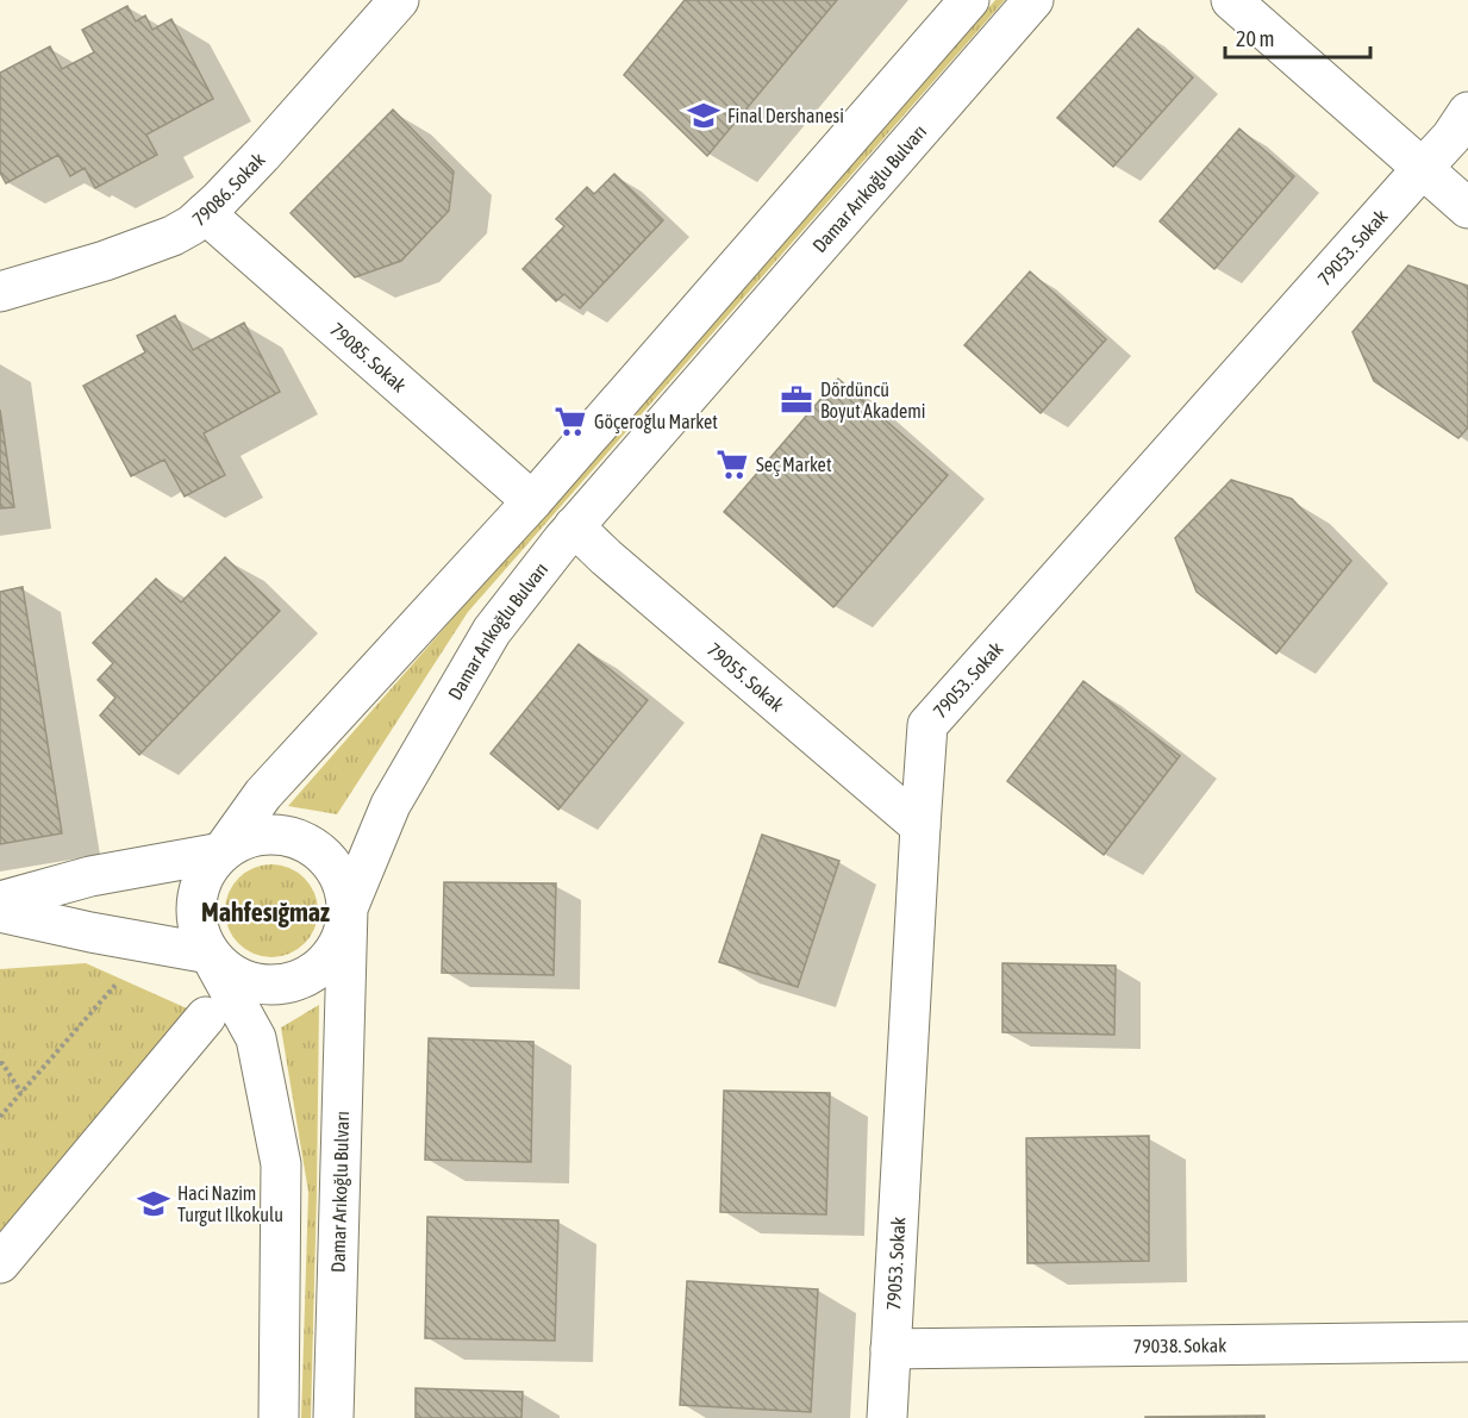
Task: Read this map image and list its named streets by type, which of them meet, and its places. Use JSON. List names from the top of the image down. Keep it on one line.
{"streets":{"main road":["Damar Arıkoğlu Bulvarı","79086. Sokak","79053. Sokak","79085. Sokak","79055. Sokak","79038. Sokak"]},"crossings":[["Damar Arıkoğlu Bulvarı","79055. Sokak"],["79086. Sokak","79085. Sokak"],["79053. Sokak","79055. Sokak"],["79053. Sokak","79038. Sokak"]],"districts":["Mahfesığmaz"],"places":{"school or university":["Final Dershanesi","Haci Nazim Turgut Ilkokulu"],"office":["Dördüncü Boyut Akademi"],"supermarket":["Göçeroğlu Market","Seç Market"]},"scale_bar":"20 m"}
